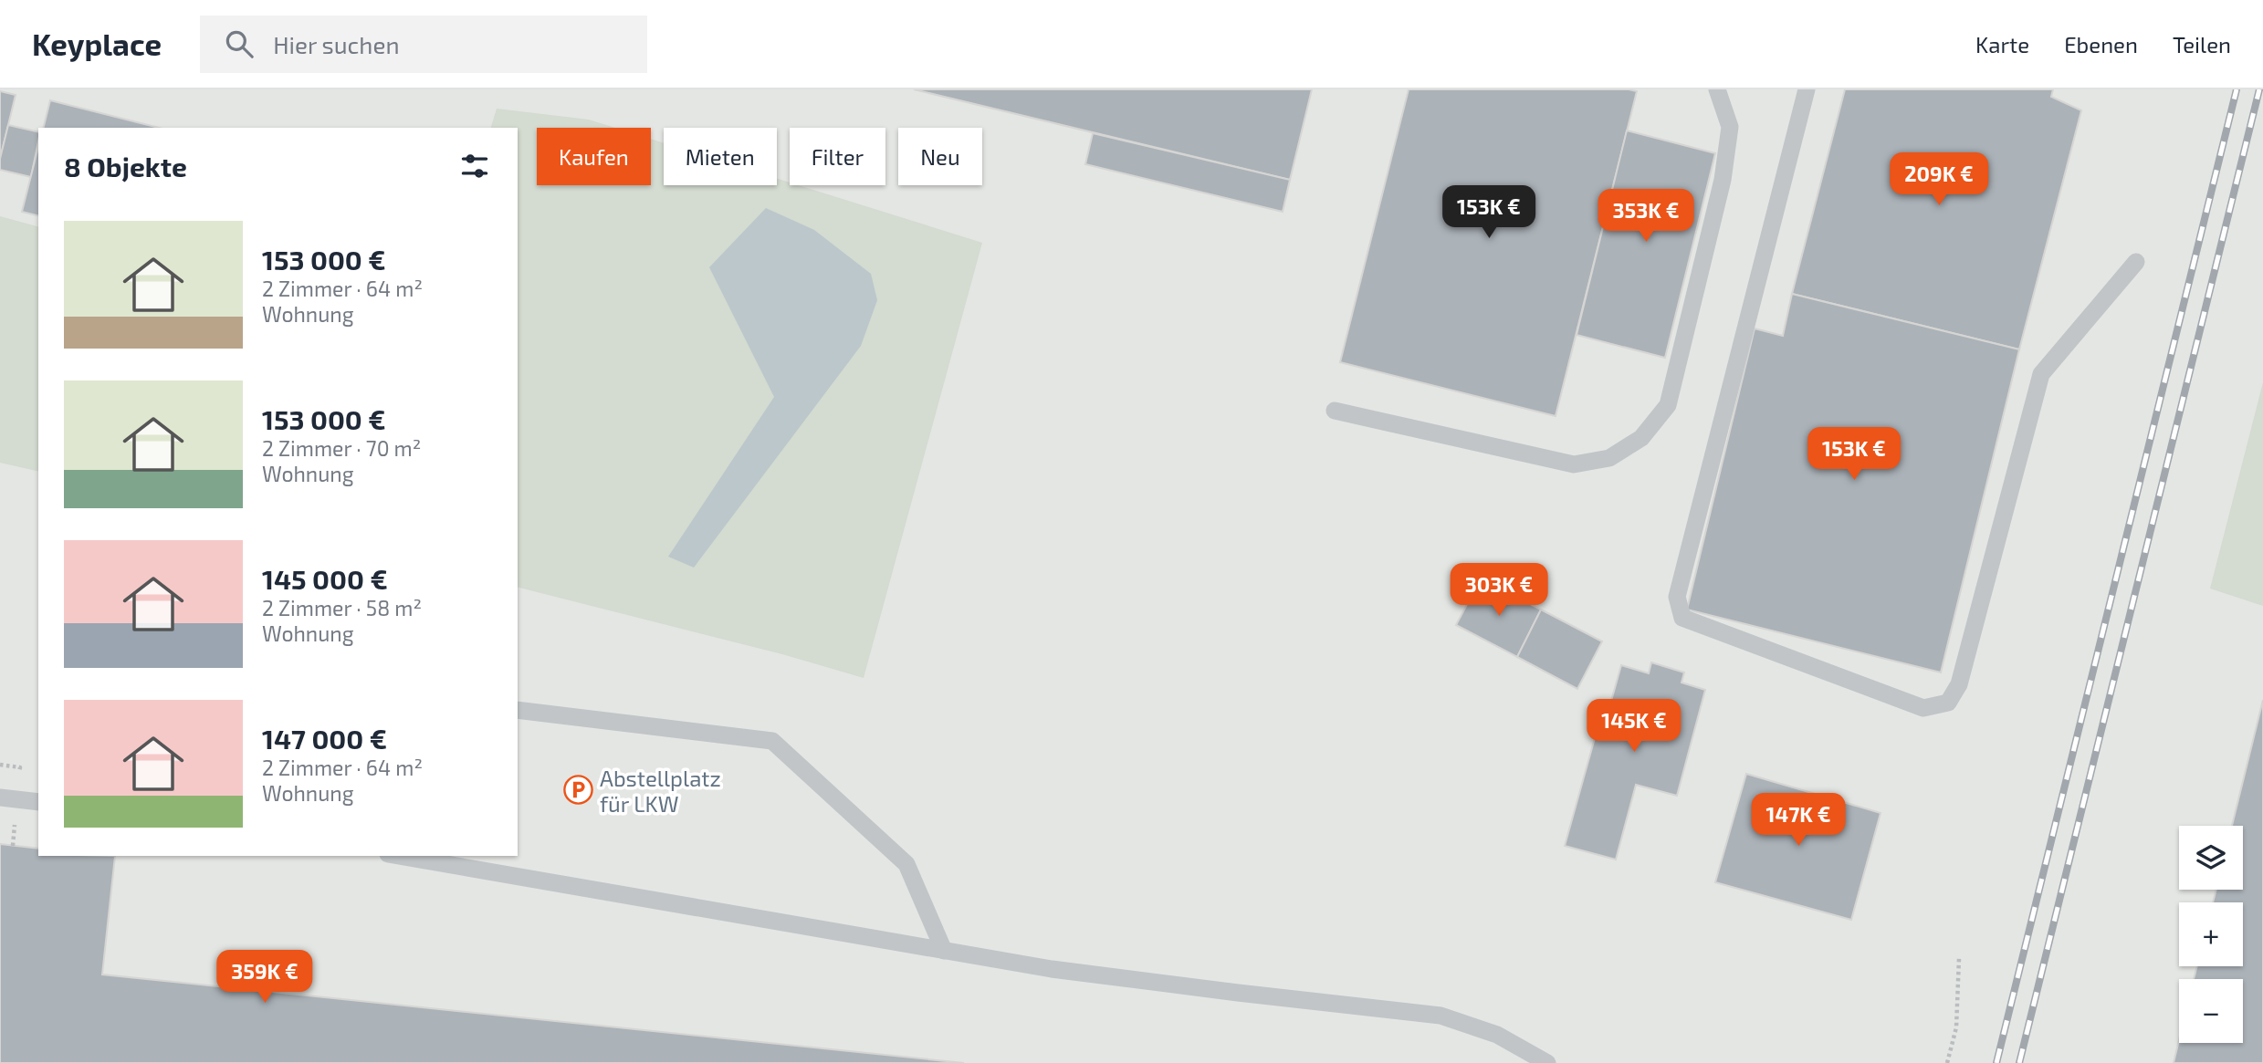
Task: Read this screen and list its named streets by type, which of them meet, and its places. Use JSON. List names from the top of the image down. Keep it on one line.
{"places":{"parking":["Abstellplatz für LKW"]},"page":{"header":"Keyplace","search":"Hier suchen","nav":["Karte","Ebenen","Teilen"],"chip":["Kaufen","Mieten","Filter","Neu"],"heading":"8 Objekte","price":["209K €","153K €","353K €","153K €","303K €","145K €","147K €","359K €"],"list":[{"name":"153 000 €","note":"2 Zimmer · 64 m² · Wohnung"},{"name":"153 000 €","note":"2 Zimmer · 70 m² · Wohnung"},{"name":"145 000 €","note":"2 Zimmer · 58 m² · Wohnung"},{"name":"147 000 €","note":"2 Zimmer · 64 m² · Wohnung"}],"map_buttons":["+","−"]}}
